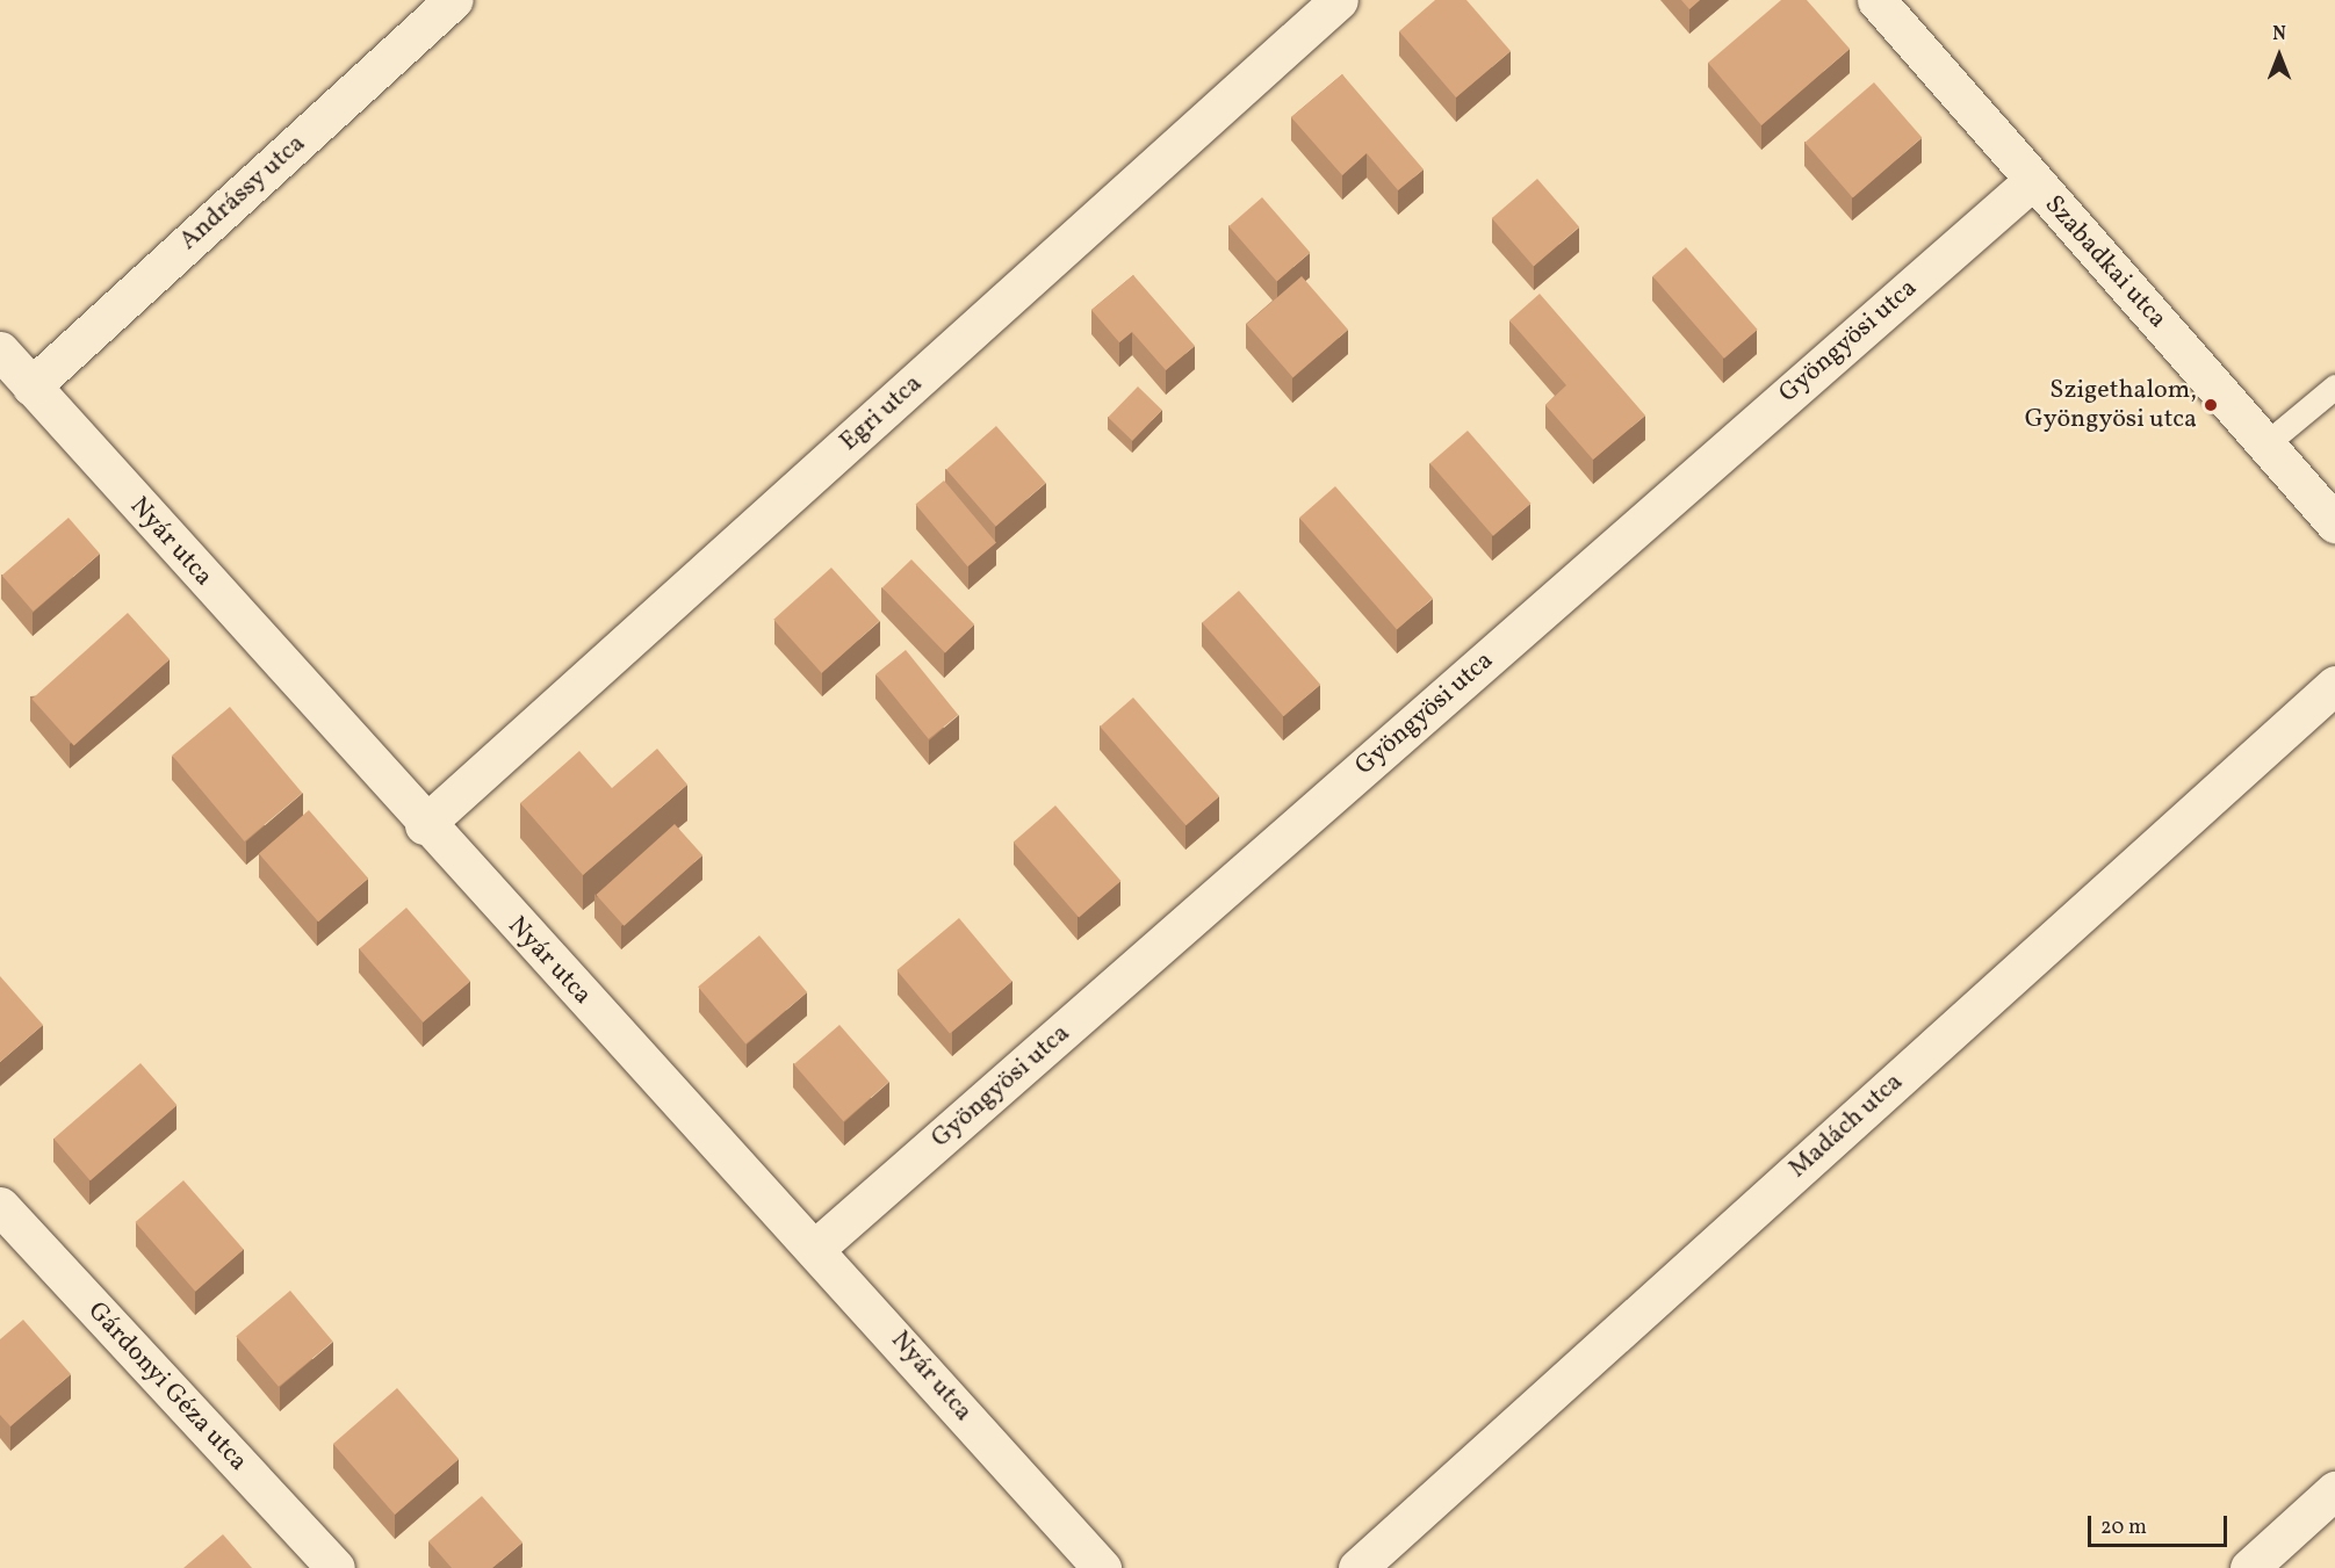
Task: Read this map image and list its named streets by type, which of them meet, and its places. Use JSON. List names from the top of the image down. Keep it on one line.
{"streets":{"street":["Andrássy utca","Szabadkai utca","Gyöngyösi utca","Egri utca","Nyár utca","Madách utca","Gárdonyi Géza utca"]},"crossings":[["Andrássy utca","Nyár utca"],["Szabadkai utca","Gyöngyösi utca"],["Gyöngyösi utca","Nyár utca"],["Egri utca","Nyár utca"]],"places":["Szigethalom, Gyöngyösi utca"],"scale_bar":"20 m","north":"top"}
